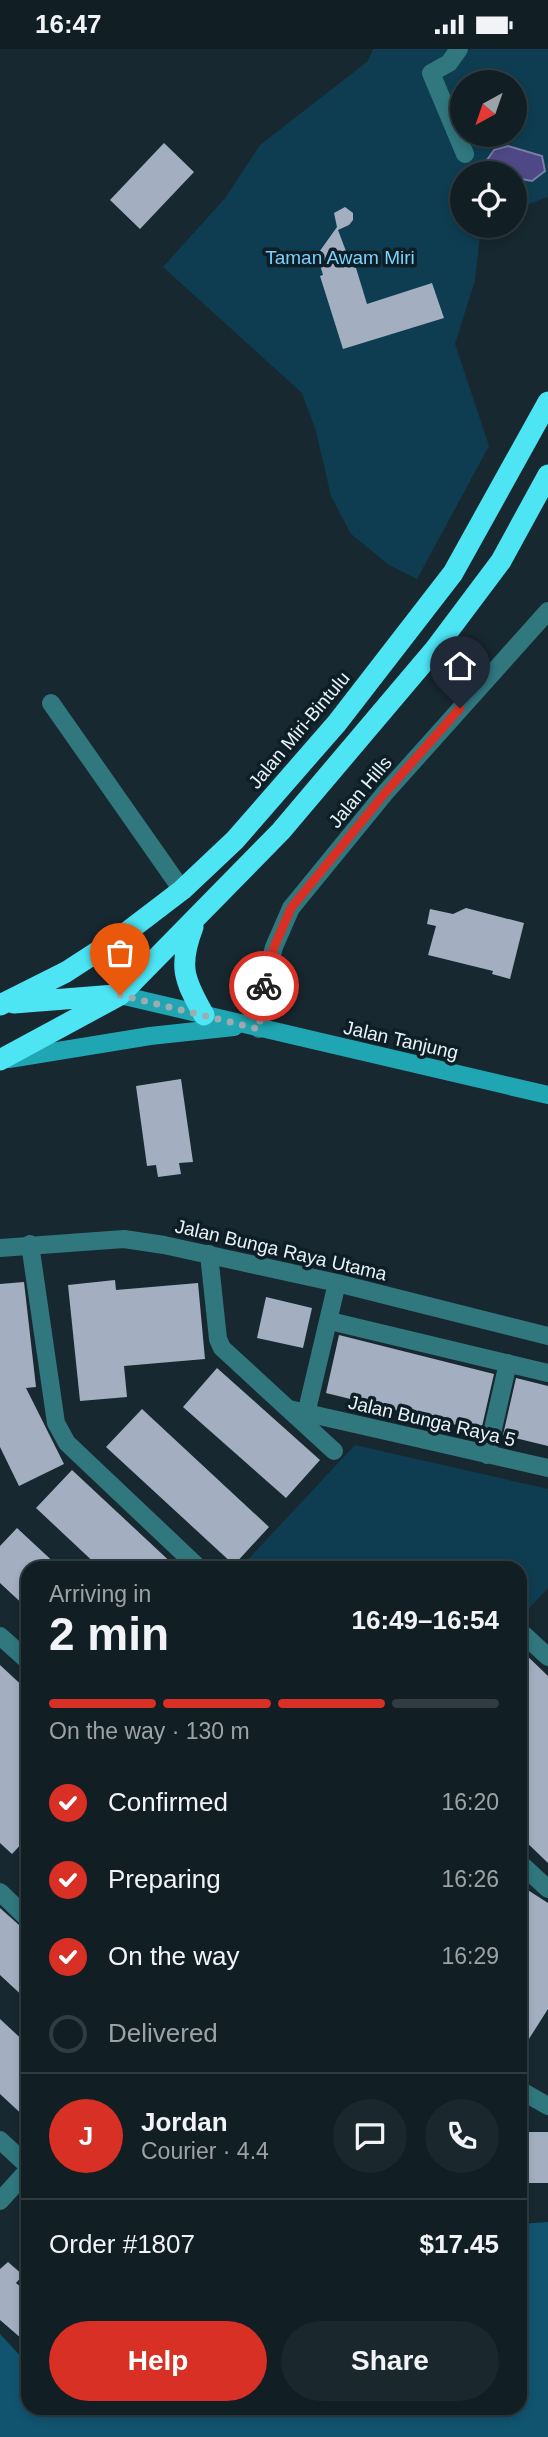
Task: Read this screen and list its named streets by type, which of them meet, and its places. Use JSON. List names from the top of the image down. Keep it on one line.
{"streets":{"highway":["Jalan Miri-Bintulu"],"street":["Jalan Hills","Jalan Tanjung","Jalan Bunga Raya Utama","Jalan Bunga Raya 5"]},"crossings":[["Jalan Hills","Jalan Tanjung"]],"parks":["Taman Awam Miri"],"north":"bottom left","page":{"status":"16:47","heading":["2 min","Arriving in","16:49–16:54"],"panel":["Jordan","Courier · 4.4","Order #1807","$17.45"],"bar":"On the way · 130 m","list":[["Confirmed","16:20"],["Preparing","16:26"],["On the way","16:29"],"Delivered"],"round":"J","buttons":["Help","Share"]}}
